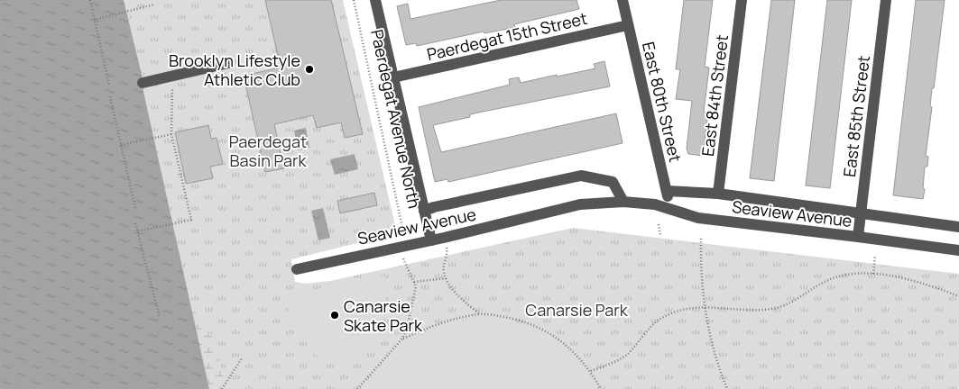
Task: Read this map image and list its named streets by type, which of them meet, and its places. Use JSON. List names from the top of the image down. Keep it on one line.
{"streets":{"street":["Paerdegat 15th Street","East 84th Street","East 80th Street","East 85th Street","Paerdegat Avenue North","Seaview Avenue"]},"crossings":[["Paerdegat 15th Street","East 80th Street"],["Paerdegat 15th Street","Paerdegat Avenue North"],["East 84th Street","Seaview Avenue"],["East 80th Street","Seaview Avenue"],["East 85th Street","Seaview Avenue"],["Paerdegat Avenue North","Seaview Avenue"]],"parks":["Paerdegat Basin Park","Canarsie Park"],"places":["Brooklyn Lifestyle Athletic Club","Canarsie Skate Park"]}
